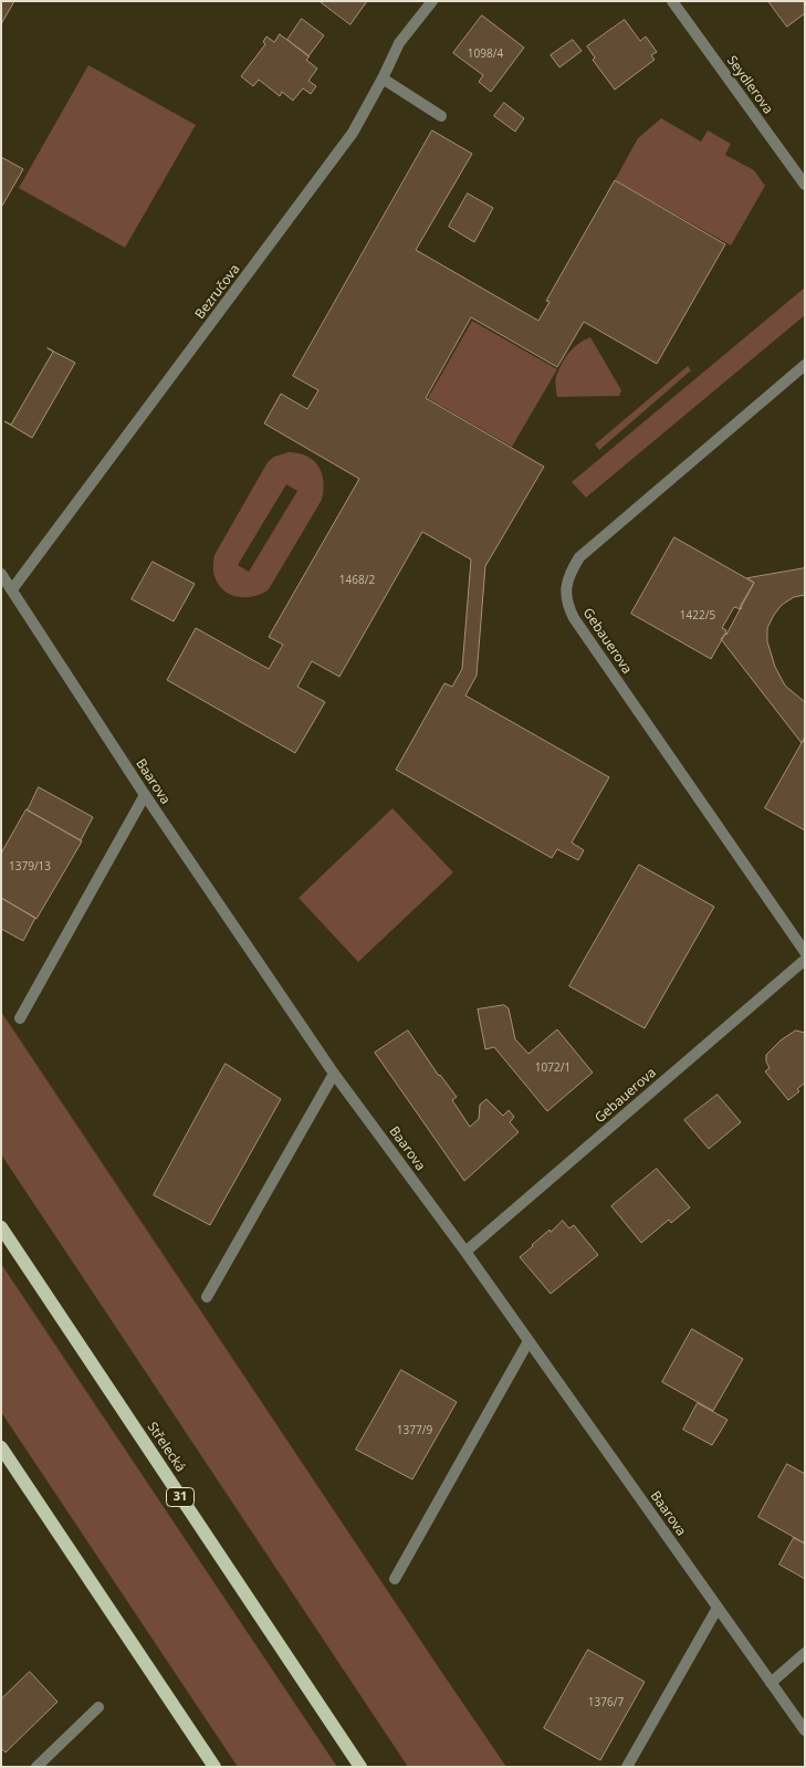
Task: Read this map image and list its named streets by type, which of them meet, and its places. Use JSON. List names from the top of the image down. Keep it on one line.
{"streets":{"main road":["Střelecká","31"],"street":["Seydlerova","Bezručova","Gebauerova","Baarova"]},"crossings":[["Bezručova","Baarova"],["Gebauerova","Baarova"]],"house_numbers":["1098/4","1468/2","1422/5","1379/13","1072/1","1377/9","1376/7"]}
